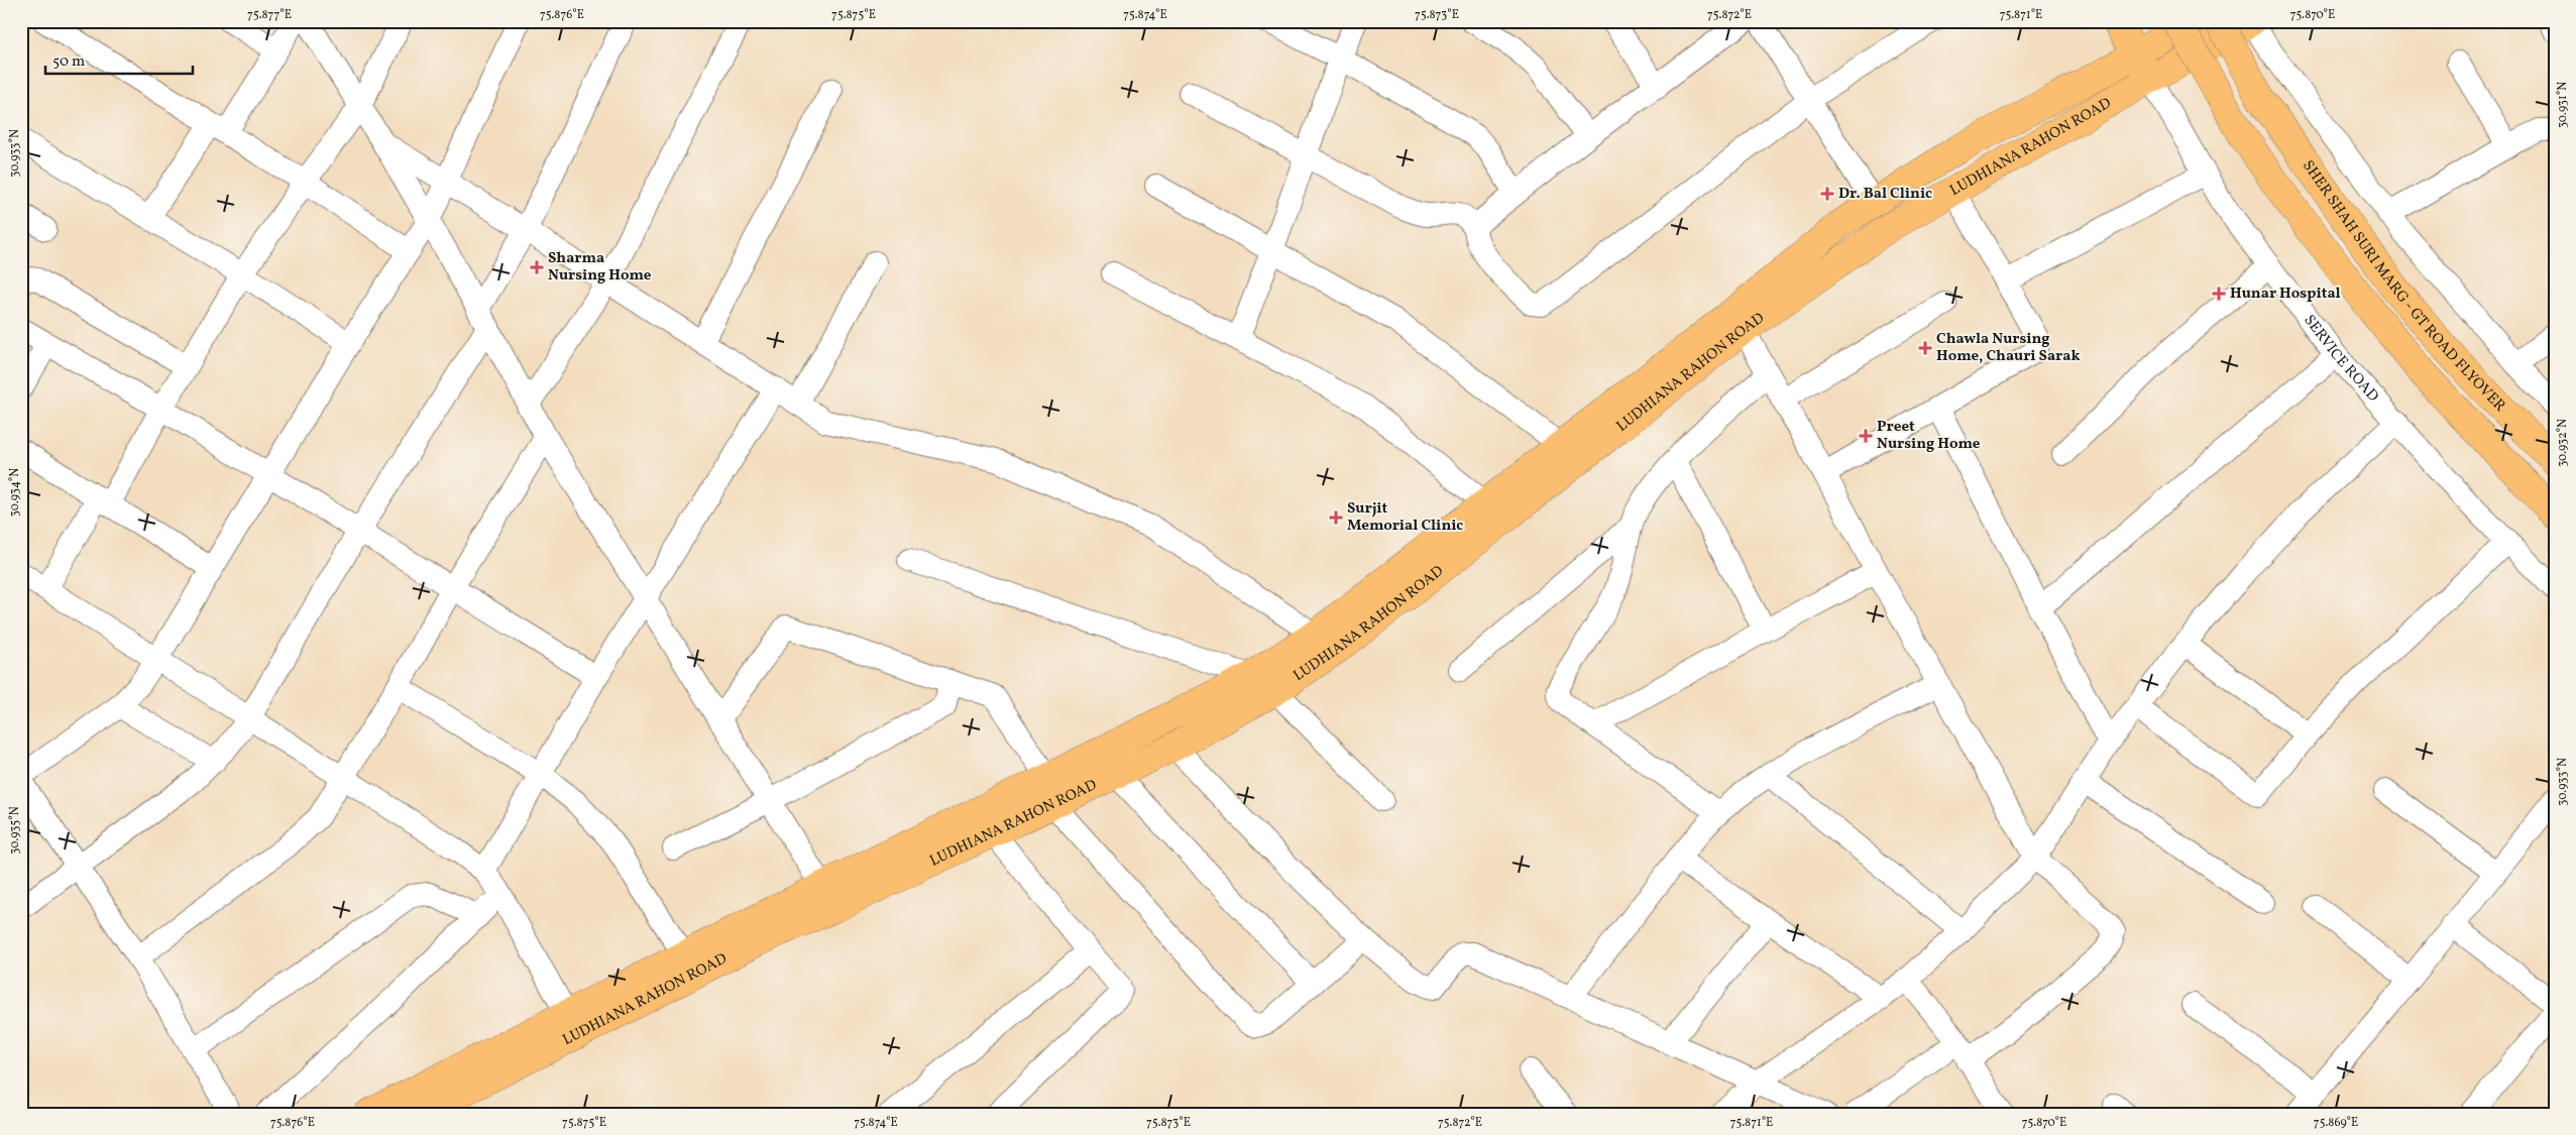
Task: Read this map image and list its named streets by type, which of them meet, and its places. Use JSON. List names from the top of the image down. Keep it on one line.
{"streets":{"main road":["LUDHIANA RAHON ROAD","SHER SHAH SURI MARG - GT ROAD FLYOVER","SERVICE ROAD"]},"crossings":[["LUDHIANA RAHON ROAD","SERVICE ROAD"]],"places":{"health":["Dr. Bal Clinic","Sharma Nursing Home","Hunar Hospital","Chawla Nursing Home, Chauri Sarak","Preet Nursing Home","Surjit Memorial Clinic"]},"scale_bar":"50 m","coordinates":["75.877°E","75.876°E","75.875°E","75.874°E","75.873°E","75.872°E","75.871°E","75.870°E","30.931°N","30.933°N","30.932°N","30.934°N","30.935°N","75.869°E"]}
